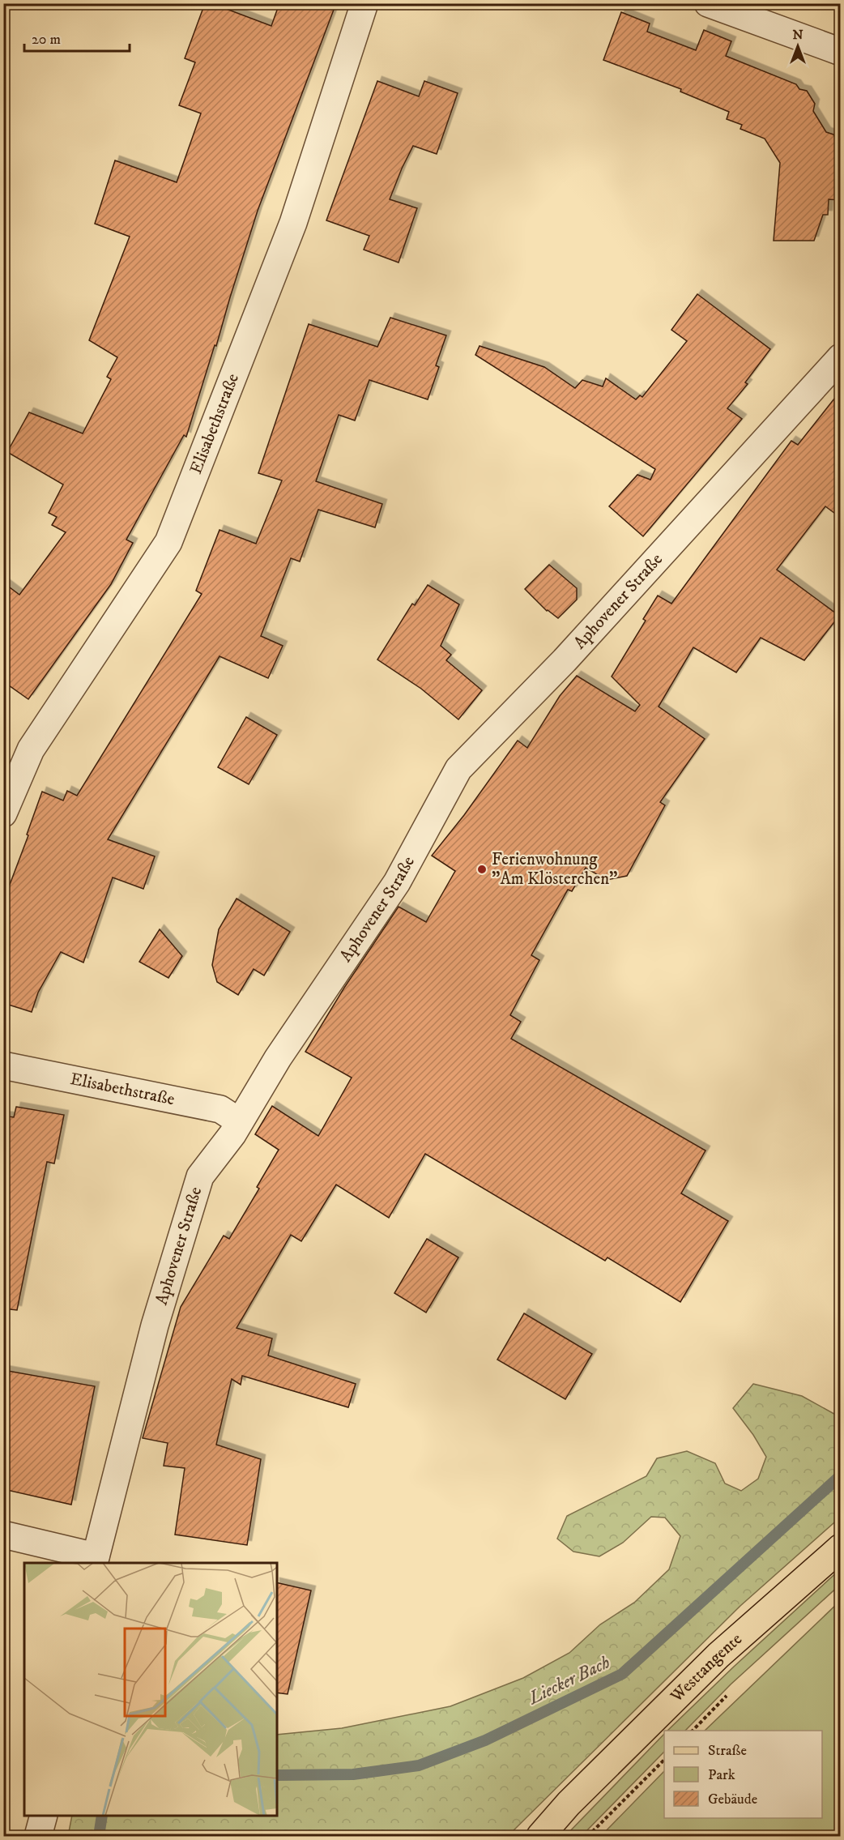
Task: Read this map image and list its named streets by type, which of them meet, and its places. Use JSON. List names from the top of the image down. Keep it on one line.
{"streets":{"main road":["Westtangente"],"street":["Elisabethstraße","Aphovener Straße"]},"crossings":[["Elisabethstraße","Aphovener Straße"]],"water":["Liecker Bach"],"places":["Ferienwohnung \"Am Klösterchen\""],"legend":["Straße","Park","Gebäude"],"scale_bar":"20 m","north":"top"}
